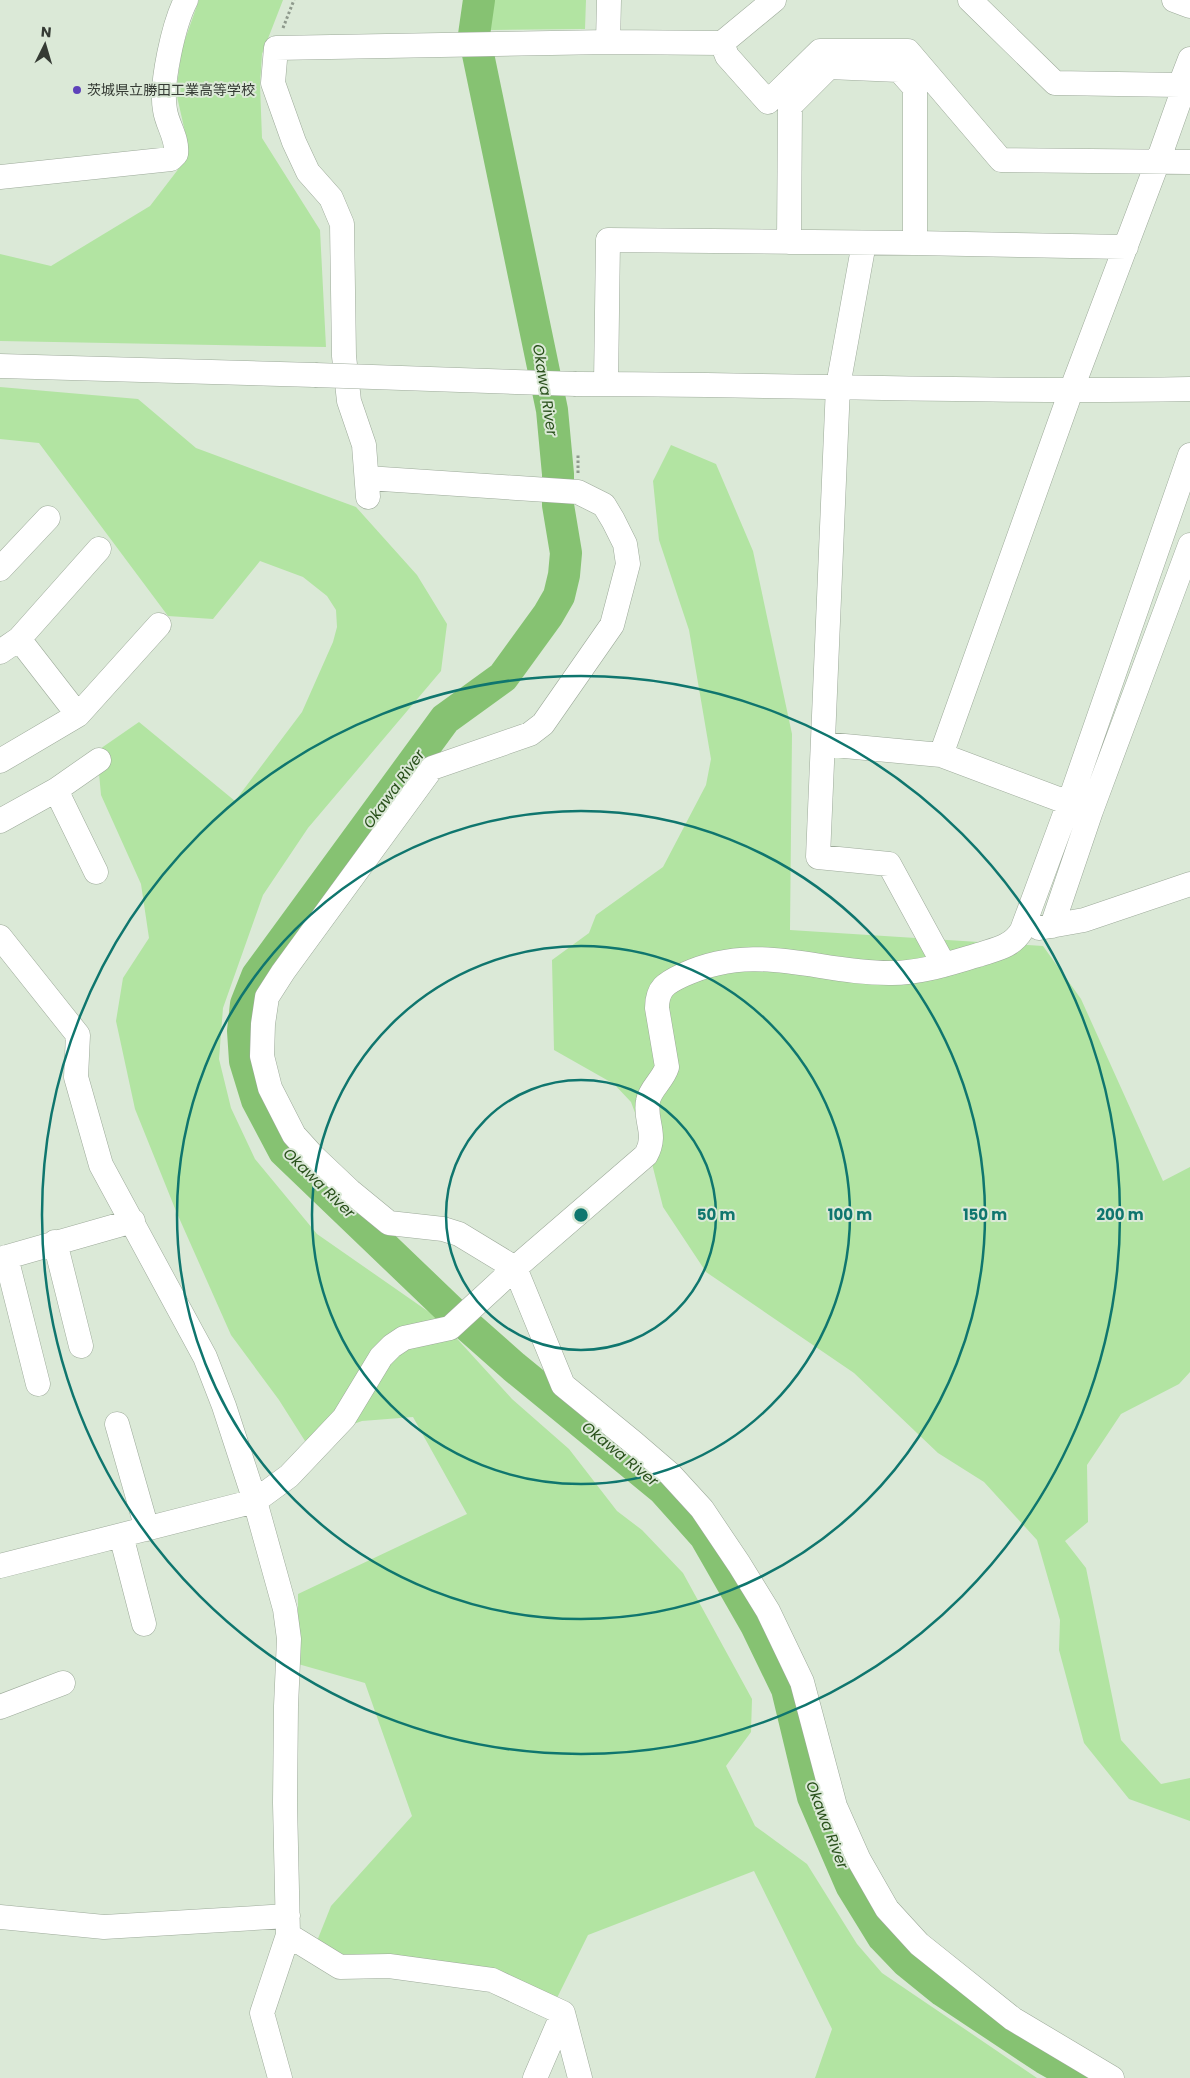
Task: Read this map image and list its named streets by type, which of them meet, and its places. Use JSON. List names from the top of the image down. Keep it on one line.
{"water":["Okawa River"],"places":["茨城県立勝田工業高等学校"],"north":"top","rings":["50 m","100 m","150 m","200 m"]}
